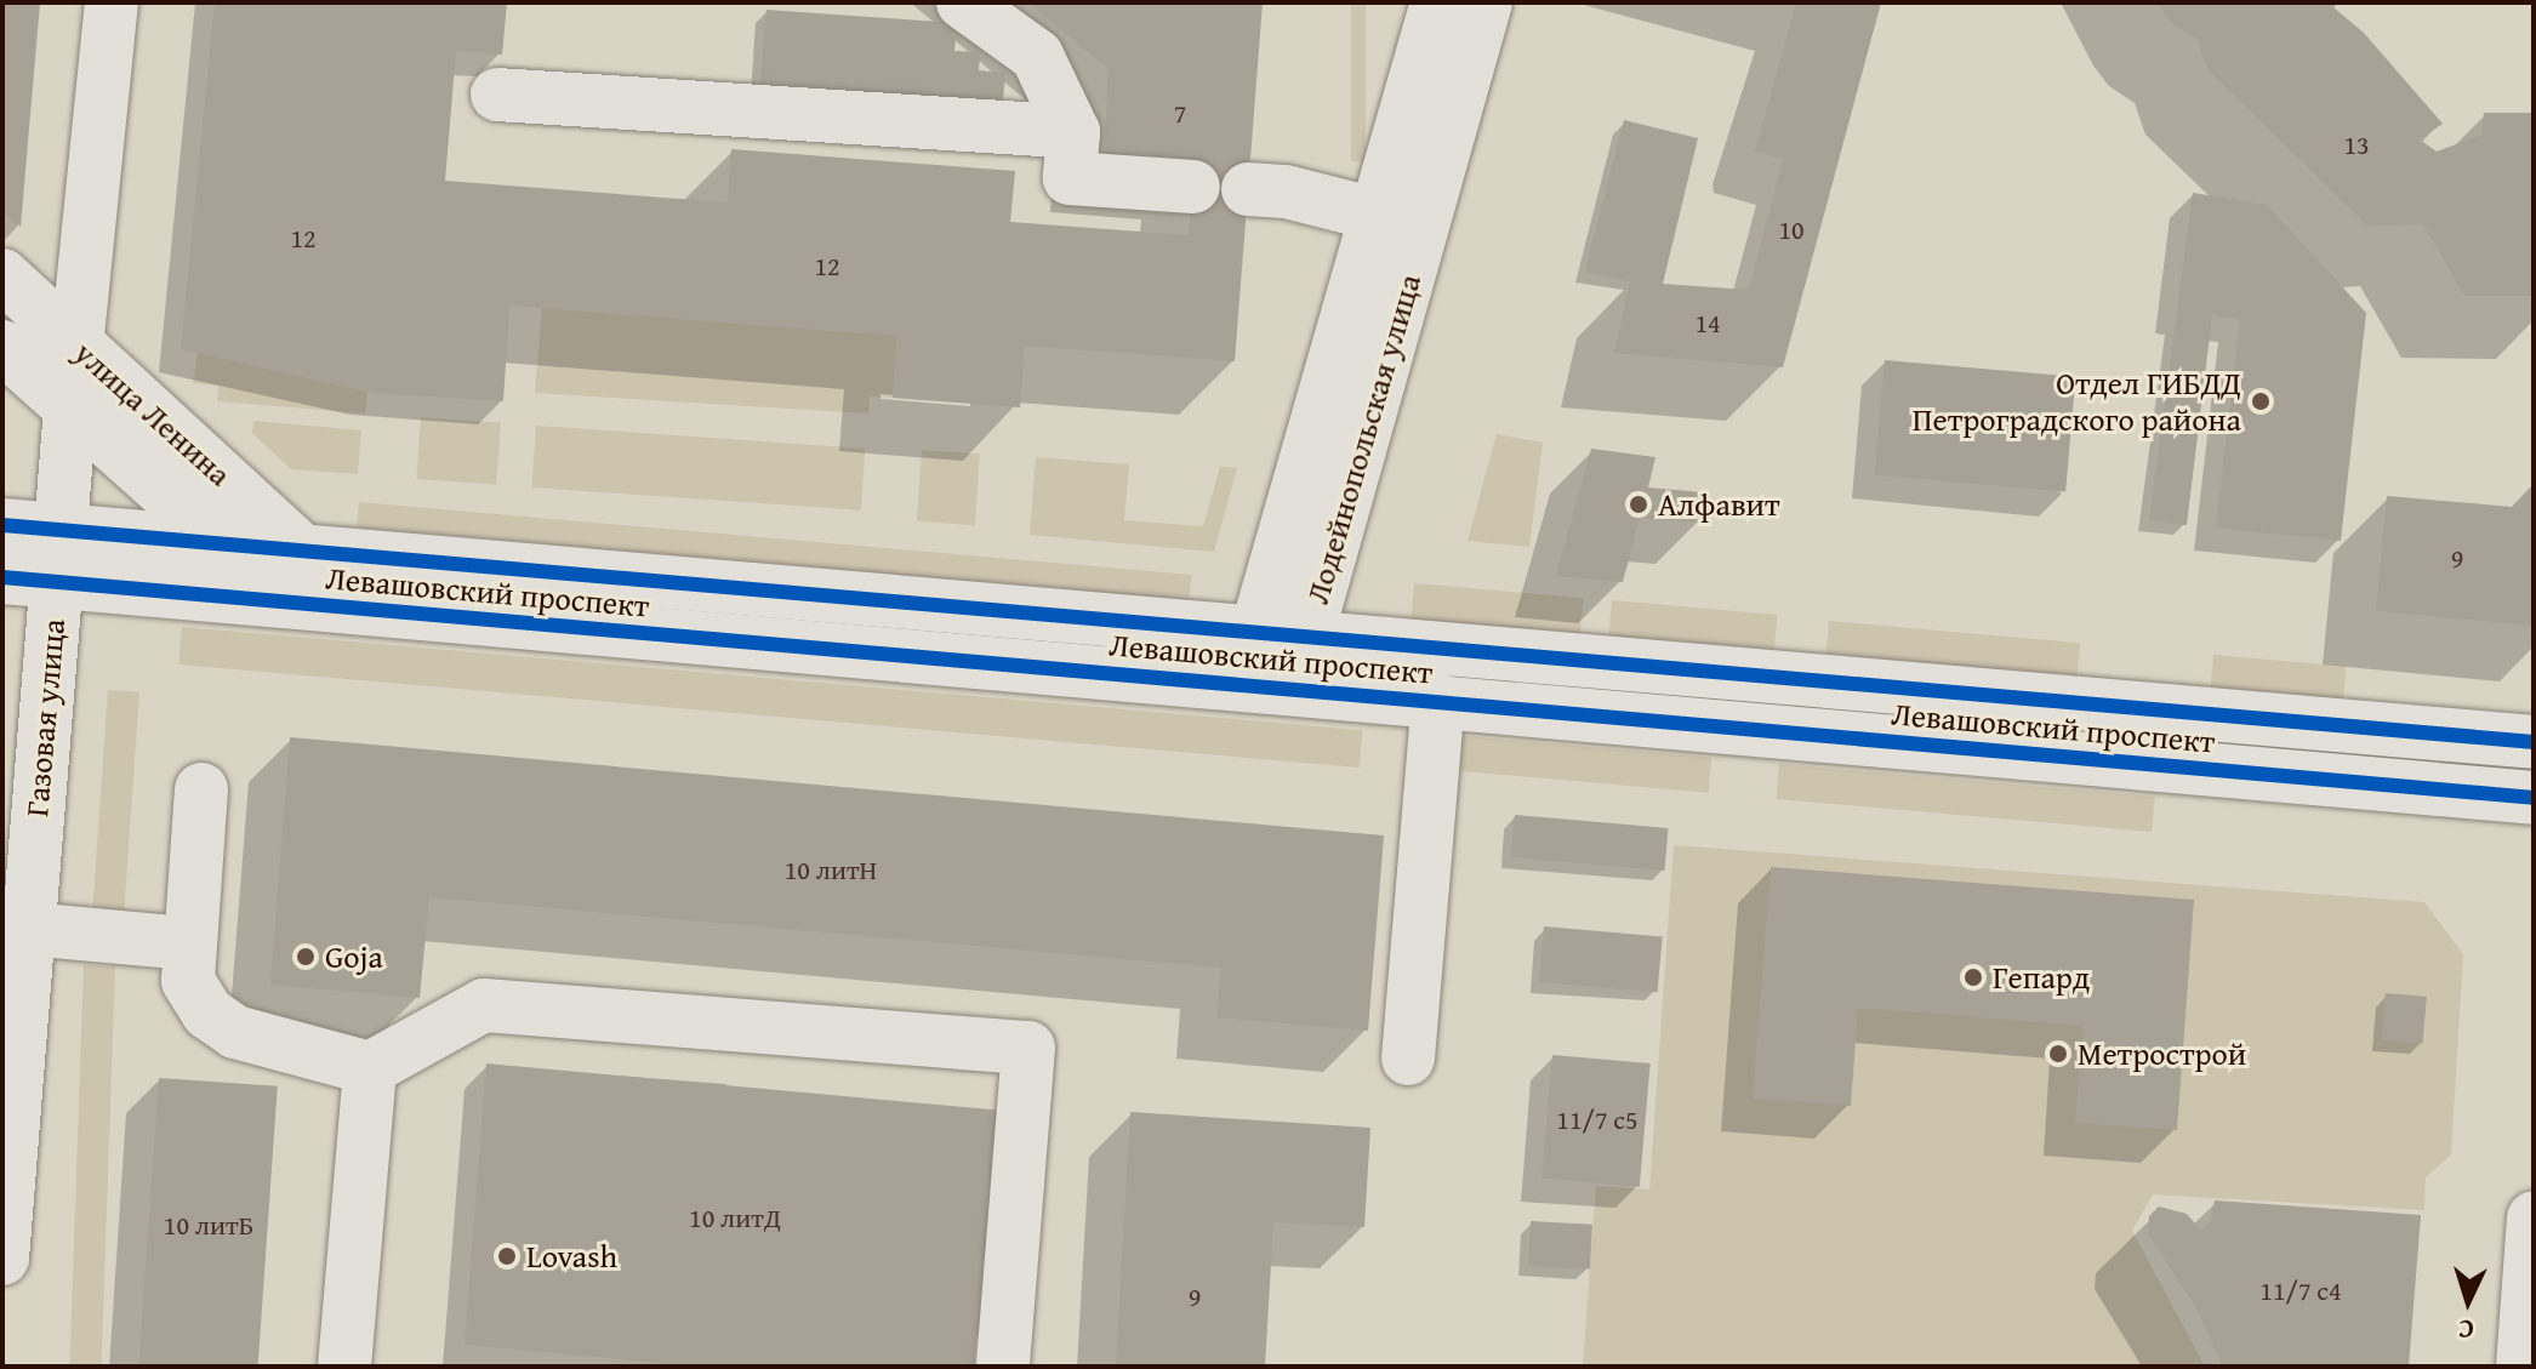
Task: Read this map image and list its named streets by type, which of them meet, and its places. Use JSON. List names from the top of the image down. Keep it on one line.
{"streets":{"street":["улица Ленина","Лодейнопольская улица","Левашовский проспект","Газовая улица"]},"crossings":[["улица Ленина","Левашовский проспект"],["улица Ленина","Газовая улица"],["Лодейнопольская улица","Левашовский проспект"],["Левашовский проспект","Газовая улица"]],"places":["Отдел ГИБДД Петроградского района","Алфавит","Goja","Гепард","Метрострой","Lovash"],"house_numbers":["7","13","10","12","12","14","9","10 литН","11/7 с5","10 литД","10 литБ","11/7 с4","9"],"north":"bottom"}
